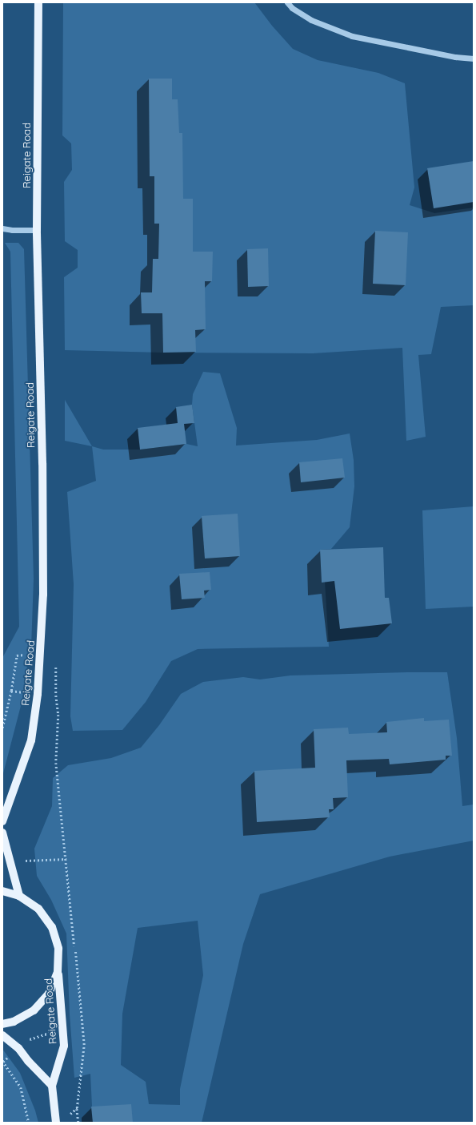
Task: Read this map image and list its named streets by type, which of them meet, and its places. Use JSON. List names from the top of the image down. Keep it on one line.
{"streets":{"main road":["Reigate Road"]}}
